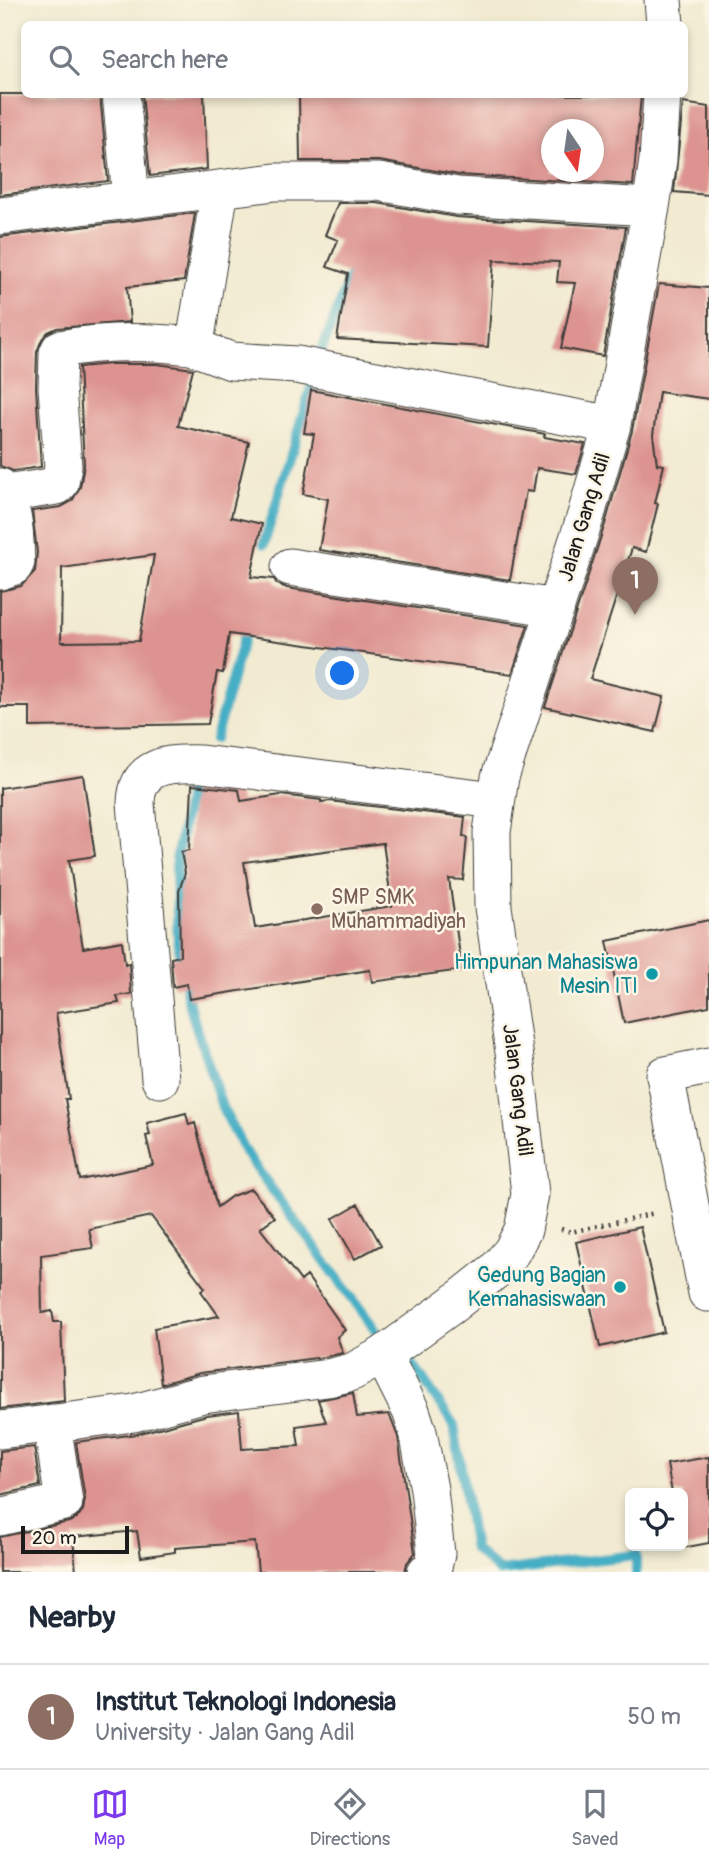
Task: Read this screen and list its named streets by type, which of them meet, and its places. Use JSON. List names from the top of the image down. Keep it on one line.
{"streets":{"street":["Jalan Gang Adil"]},"places":["SMP SMK Muhammadiyah","Himpunan Mahasiswa Mesin ITI","Gedung Bagian Kemahasiswaan"],"scale_bar":"20 m","north":"bottom","page":{"search":"Search here","pins":"1","scale":"20 m","heading":"Nearby","list":[{"mark":"1","name":"Institut Teknologi Indonesia","note":"University · Jalan Gang Adil","value":"50 m"}],"nav":["Map","Directions","Saved"]}}
